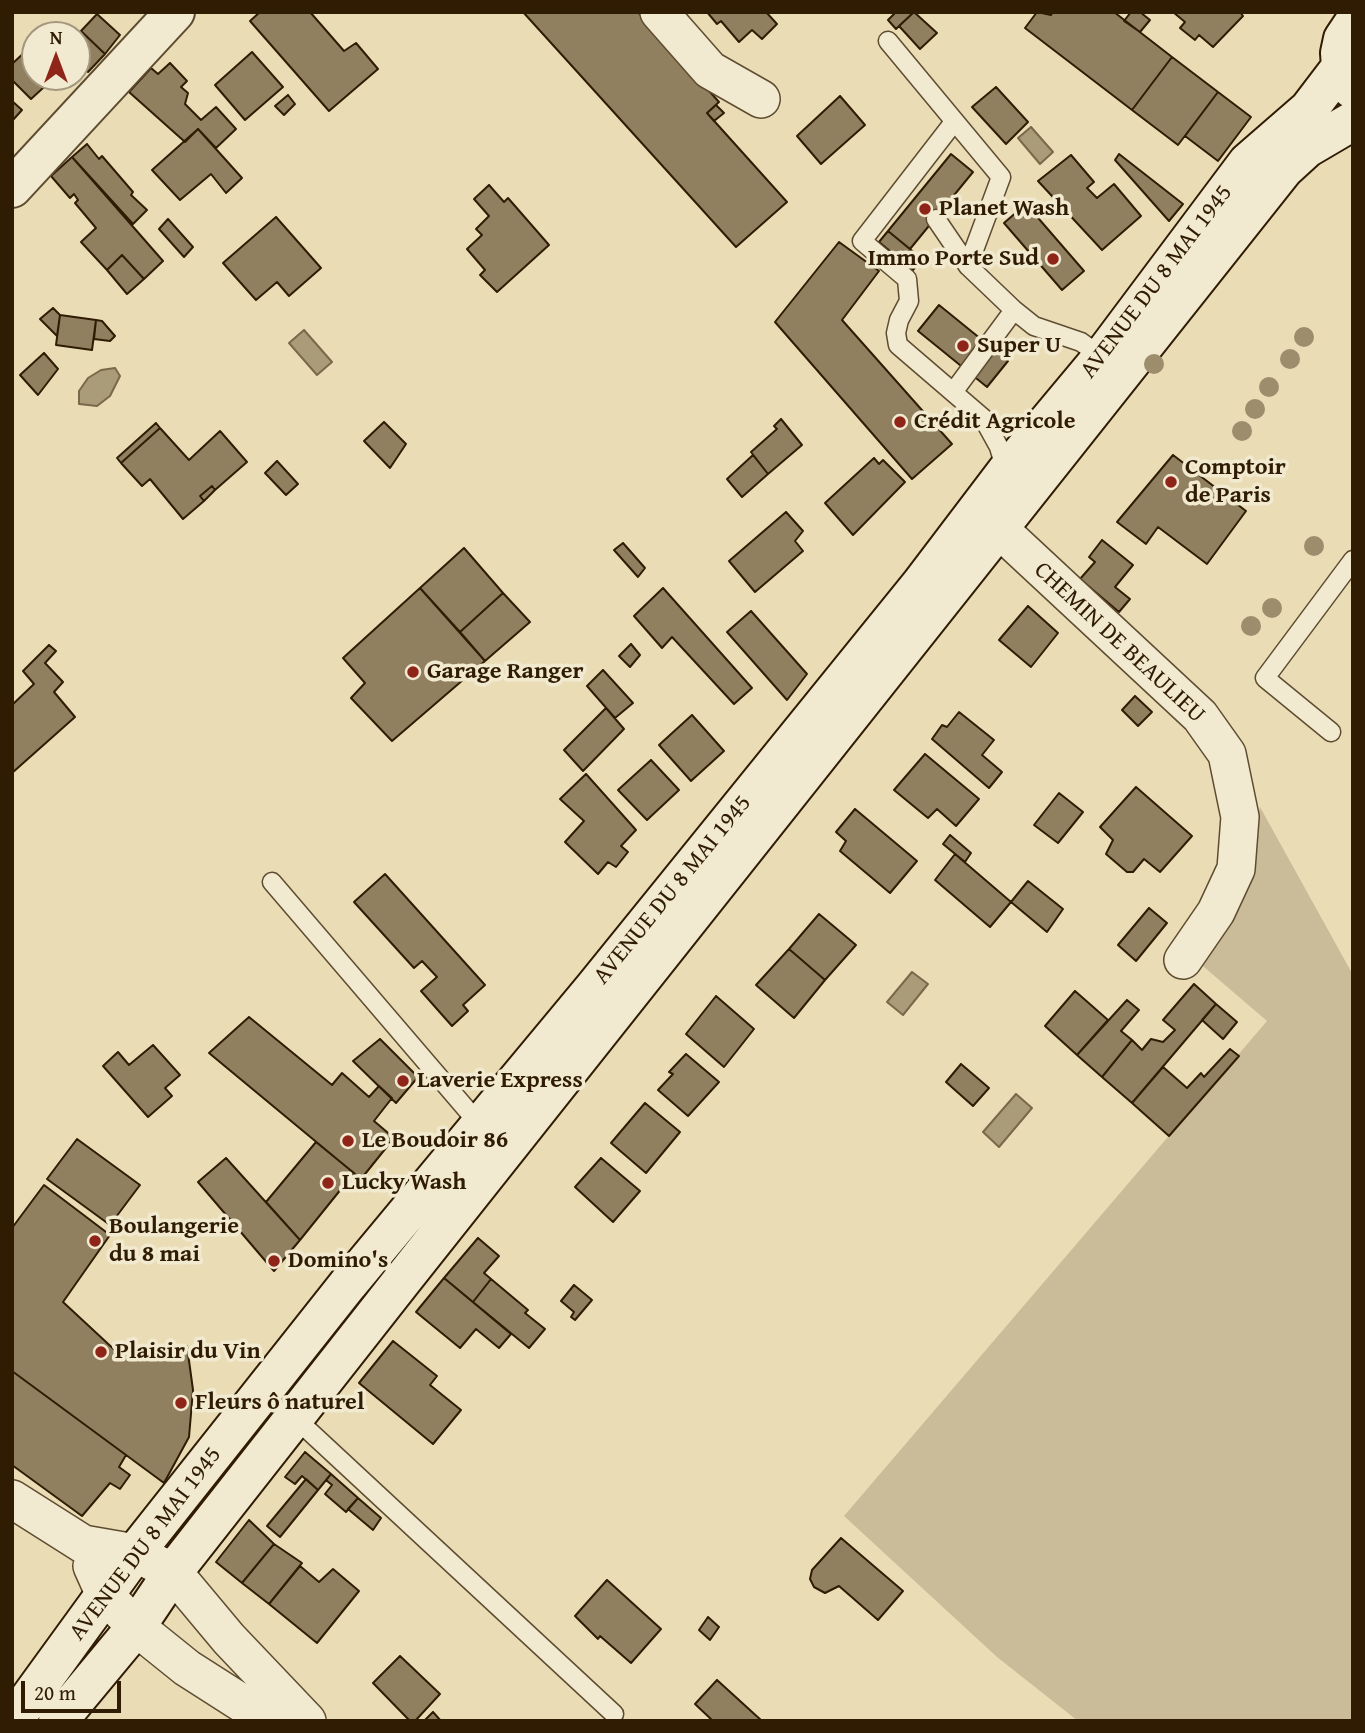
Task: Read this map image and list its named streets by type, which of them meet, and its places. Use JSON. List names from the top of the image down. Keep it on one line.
{"streets":{"main road":["AVENUE DU 8 MAI 1945"],"street":["CHEMIN DE BEAULIEU"]},"crossings":[["AVENUE DU 8 MAI 1945","CHEMIN DE BEAULIEU"]],"places":["Planet Wash","Immo Porte Sud","Super U","Crédit Agricole","Comptoir de Paris","Garage Ranger","Laverie Express","Le Boudoir 86","Lucky Wash","Boulangerie du 8 mai","Domino's","Plaisir du Vin","Fleurs ô naturel"],"scale_bar":"20 m","north":"top"}
